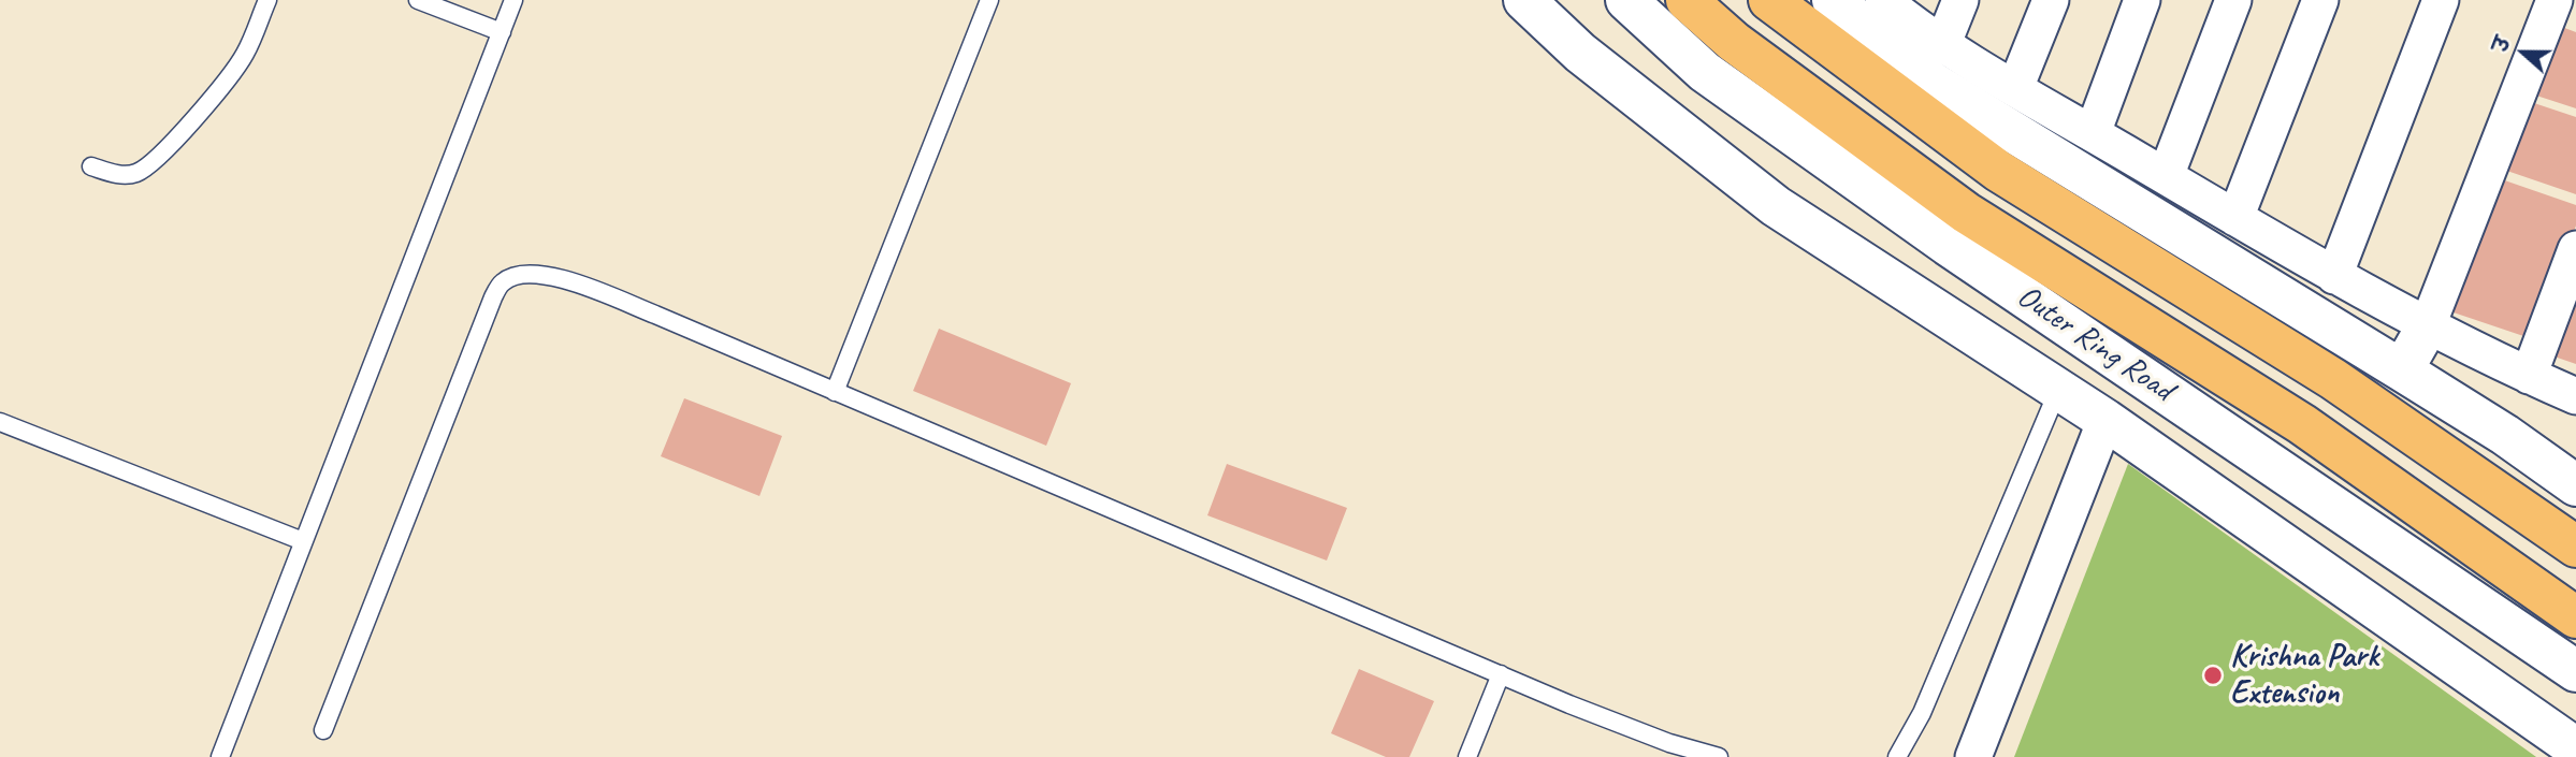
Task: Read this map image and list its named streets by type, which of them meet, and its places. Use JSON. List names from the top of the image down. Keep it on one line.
{"streets":{"main road":["Outer Ring Road"]},"places":["Krishna Park Extension"],"north":"left"}
